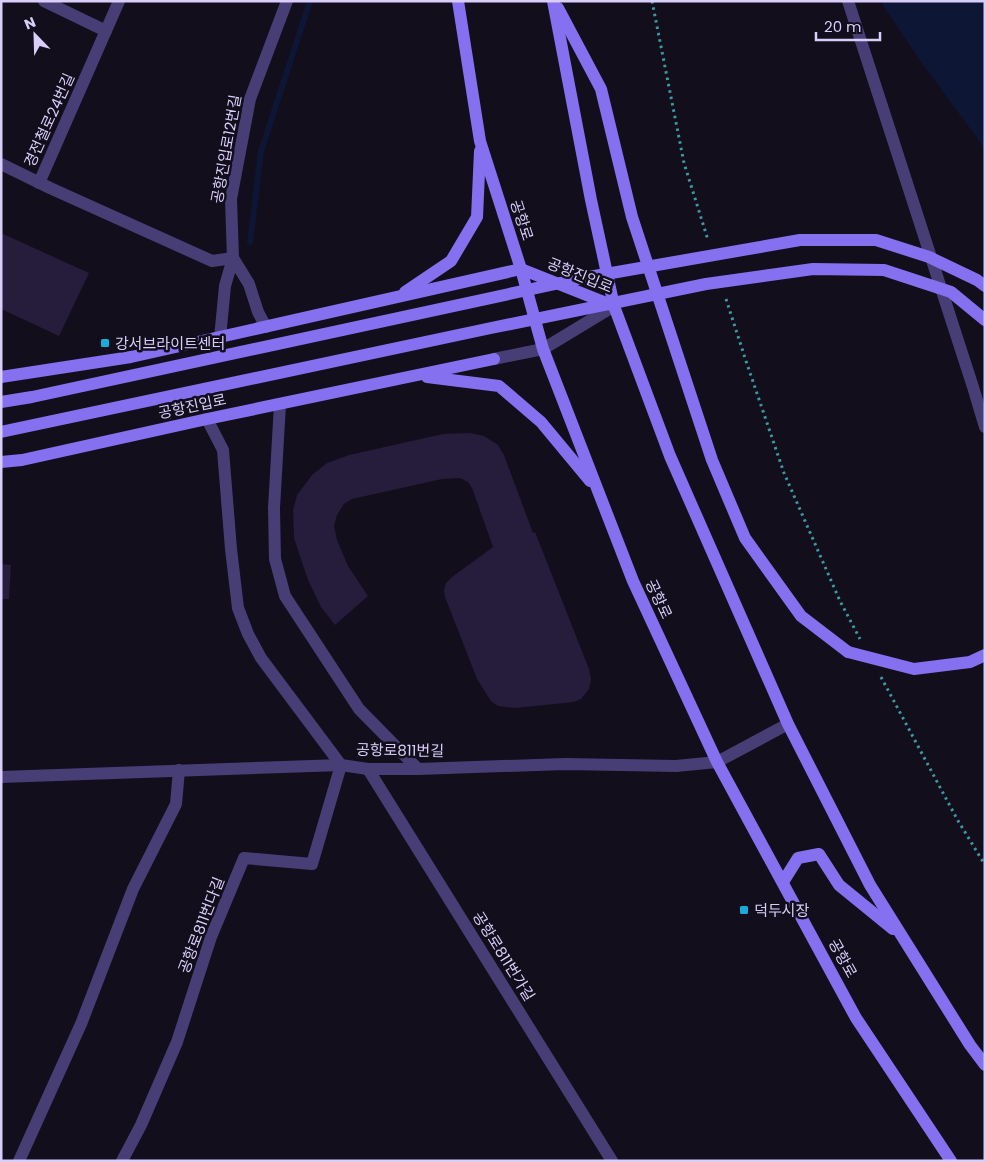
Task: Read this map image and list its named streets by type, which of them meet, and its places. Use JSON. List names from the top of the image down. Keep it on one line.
{"streets":{"main road":["공항로","공항진입로"],"street":["경전철로24번길","공항진입로12번길","공항로811번길","공항로811번다길","공항로811번가길"]},"crossings":[["공항로","공항진입로"],["공항로","공항로811번길"],["공항로811번길","공항로811번다길"],["공항로811번길","공항로811번가길"]],"places":{"transit":["강서브라이트센터","덕두시장"]},"scale_bar":"20 m","north":"top left"}
